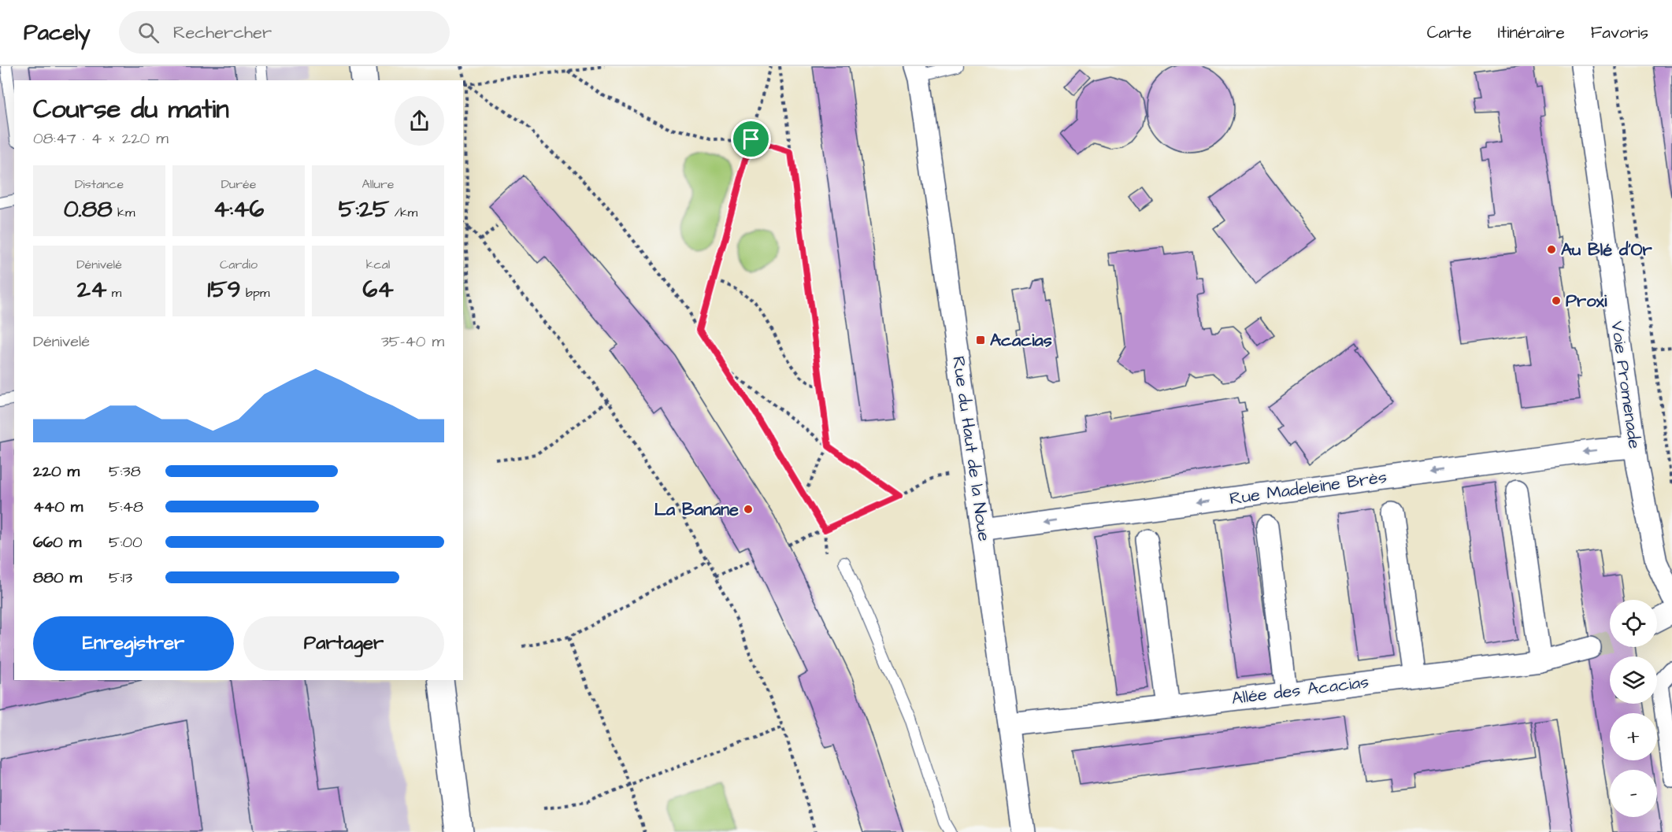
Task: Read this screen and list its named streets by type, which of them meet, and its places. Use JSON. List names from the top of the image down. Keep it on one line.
{"streets":{"street":["Voie Promenade","Rue du Haut de la Noue","Rue Madeleine Brès","Allée des Acacias"]},"crossings":[["Voie Promenade","Rue Madeleine Brès"],["Rue du Haut de la Noue","Rue Madeleine Brès"],["Rue du Haut de la Noue","Allée des Acacias"]],"one_way":["Rue Madeleine Brès"],"places":{"other":["Au Blé d'Or","Proxi","La Banane"],"transit":["Acacias"]},"page":{"header":"Pacely","search":"Rechercher","nav":["Carte","Itinéraire","Favoris"],"heading":["Course du matin","08:47 · 4 × 220 m"],"stats":[["Distance","0.88 km"],["Durée","4:46"],["Allure","5:25 /km"],["Dénivelé","24 m"],["Cardio","159 bpm"],["kcal","64"]],"chart":["Dénivelé","35–40 m"],"list":[{"name":"220 m","note":"5:38"},{"name":"440 m","note":"5:48"},{"name":"660 m","note":"5:00"},{"name":"880 m","note":"5:13"}],"map_buttons":["+","−"],"buttons":["Enregistrer","Partager"]}}
